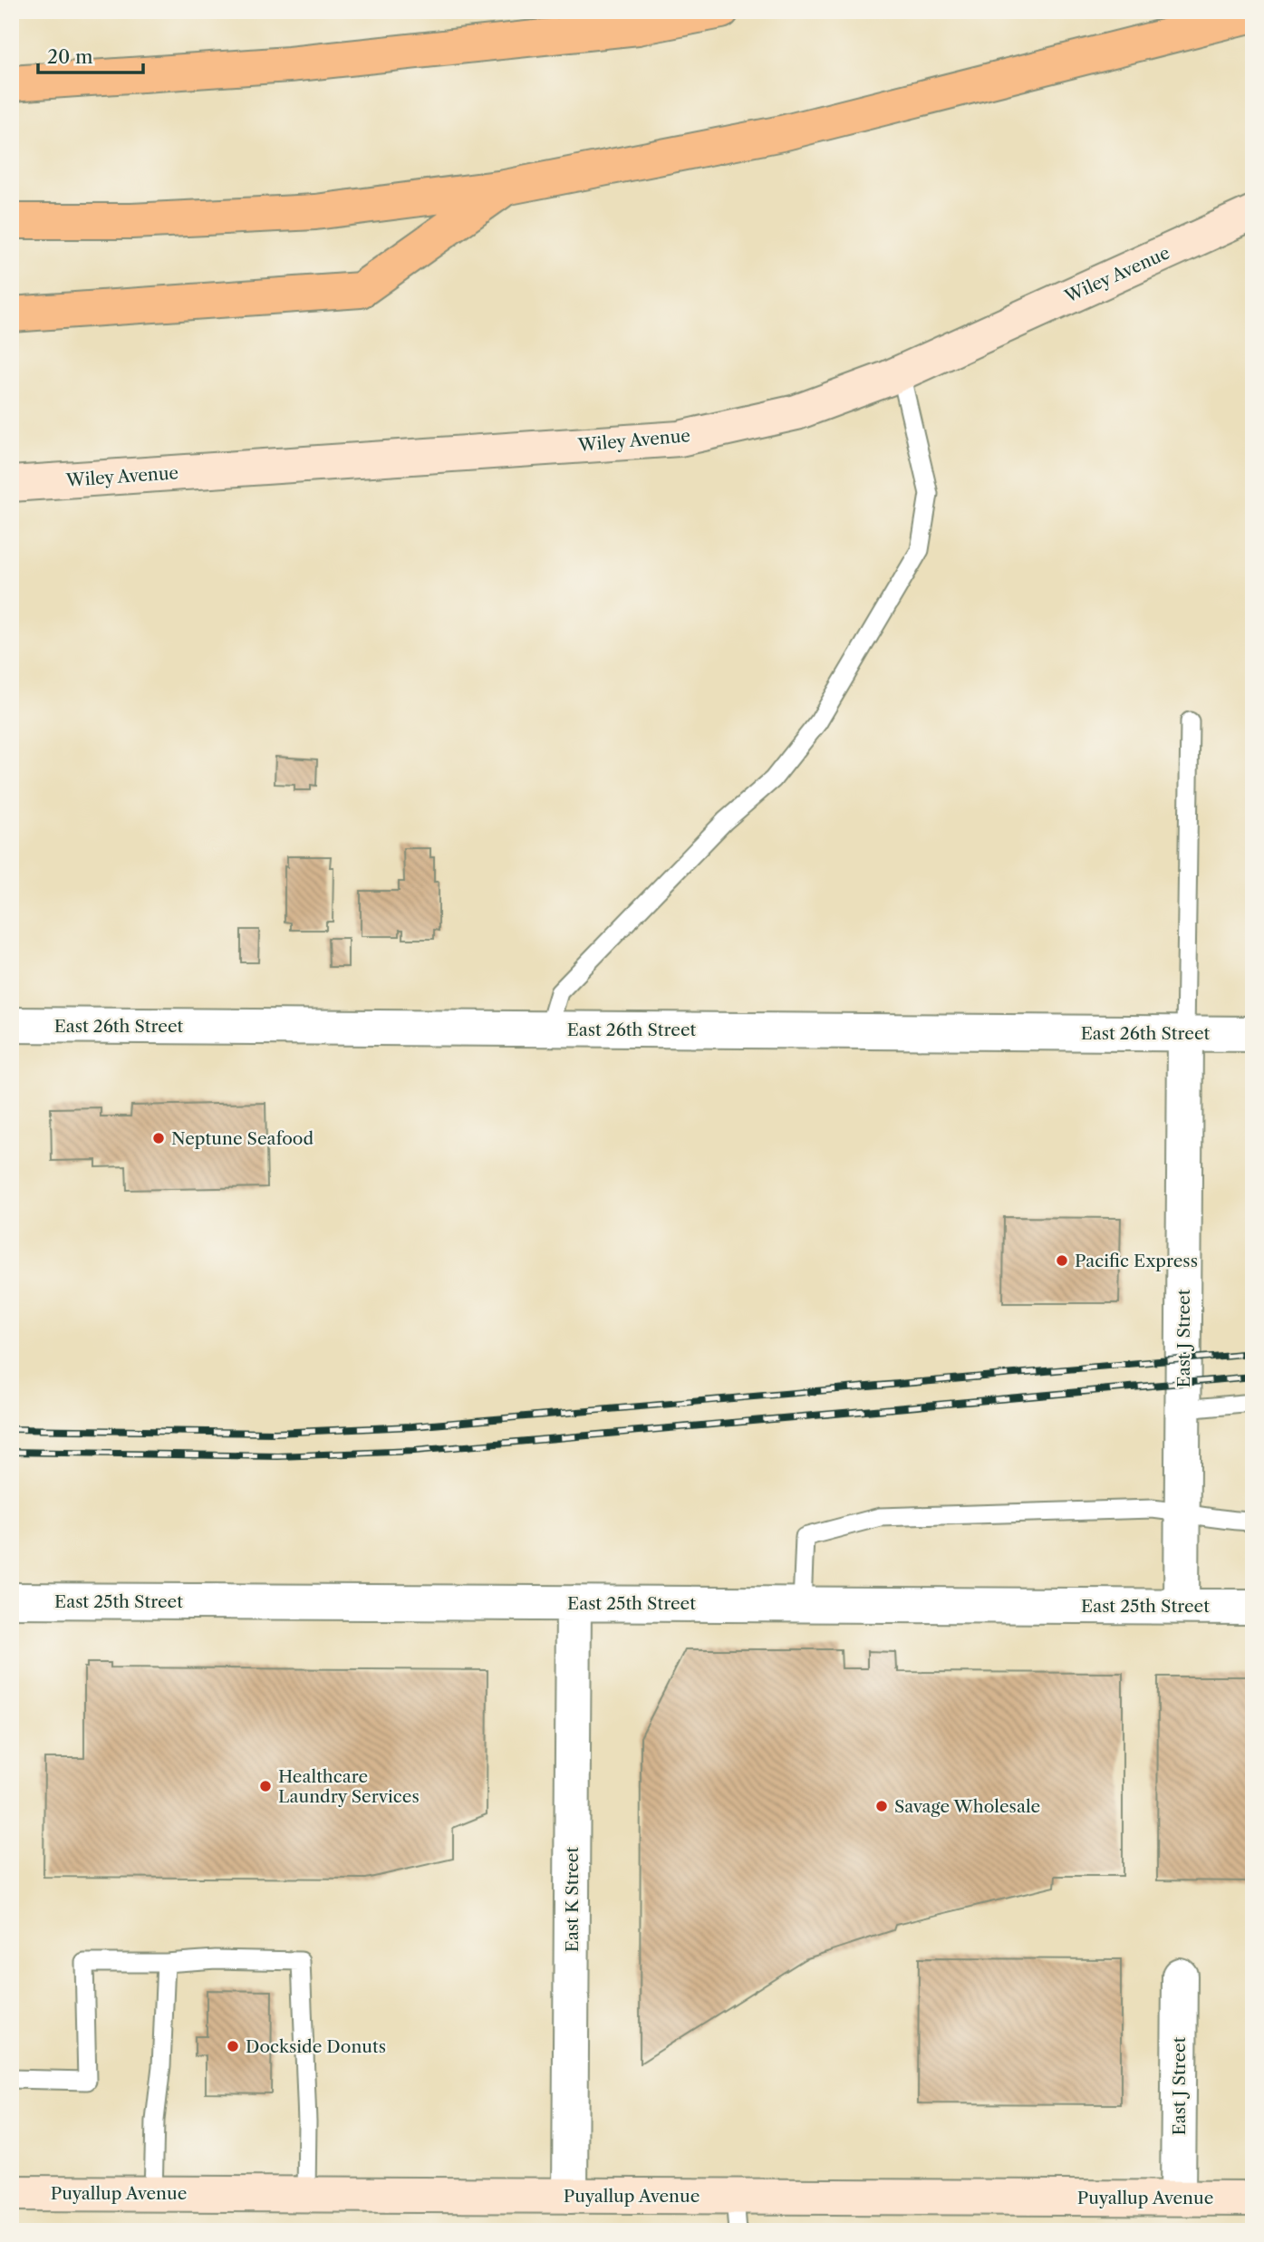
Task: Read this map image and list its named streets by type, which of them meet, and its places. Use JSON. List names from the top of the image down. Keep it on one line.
{"streets":{"street":["Wiley Avenue","East 26th Street","East J Street","East 25th Street","East K Street","Puyallup Avenue"]},"crossings":[["East 26th Street","East J Street"],["East J Street","East 25th Street"],["East J Street","Puyallup Avenue"],["East 25th Street","East K Street"],["East K Street","Puyallup Avenue"]],"places":["Neptune Seafood","Pacific Express","Healthcare Laundry Services","Savage Wholesale","Dockside Donuts"],"scale_bar":"20 m"}
